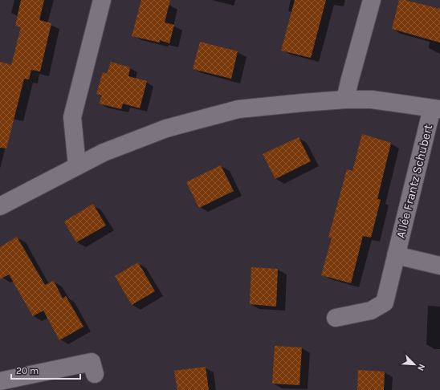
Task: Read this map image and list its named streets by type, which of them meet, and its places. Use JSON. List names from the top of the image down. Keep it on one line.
{"streets":{"street":["Allée Frantz Schubert"]},"scale_bar":"20 m","north":"bottom right"}
